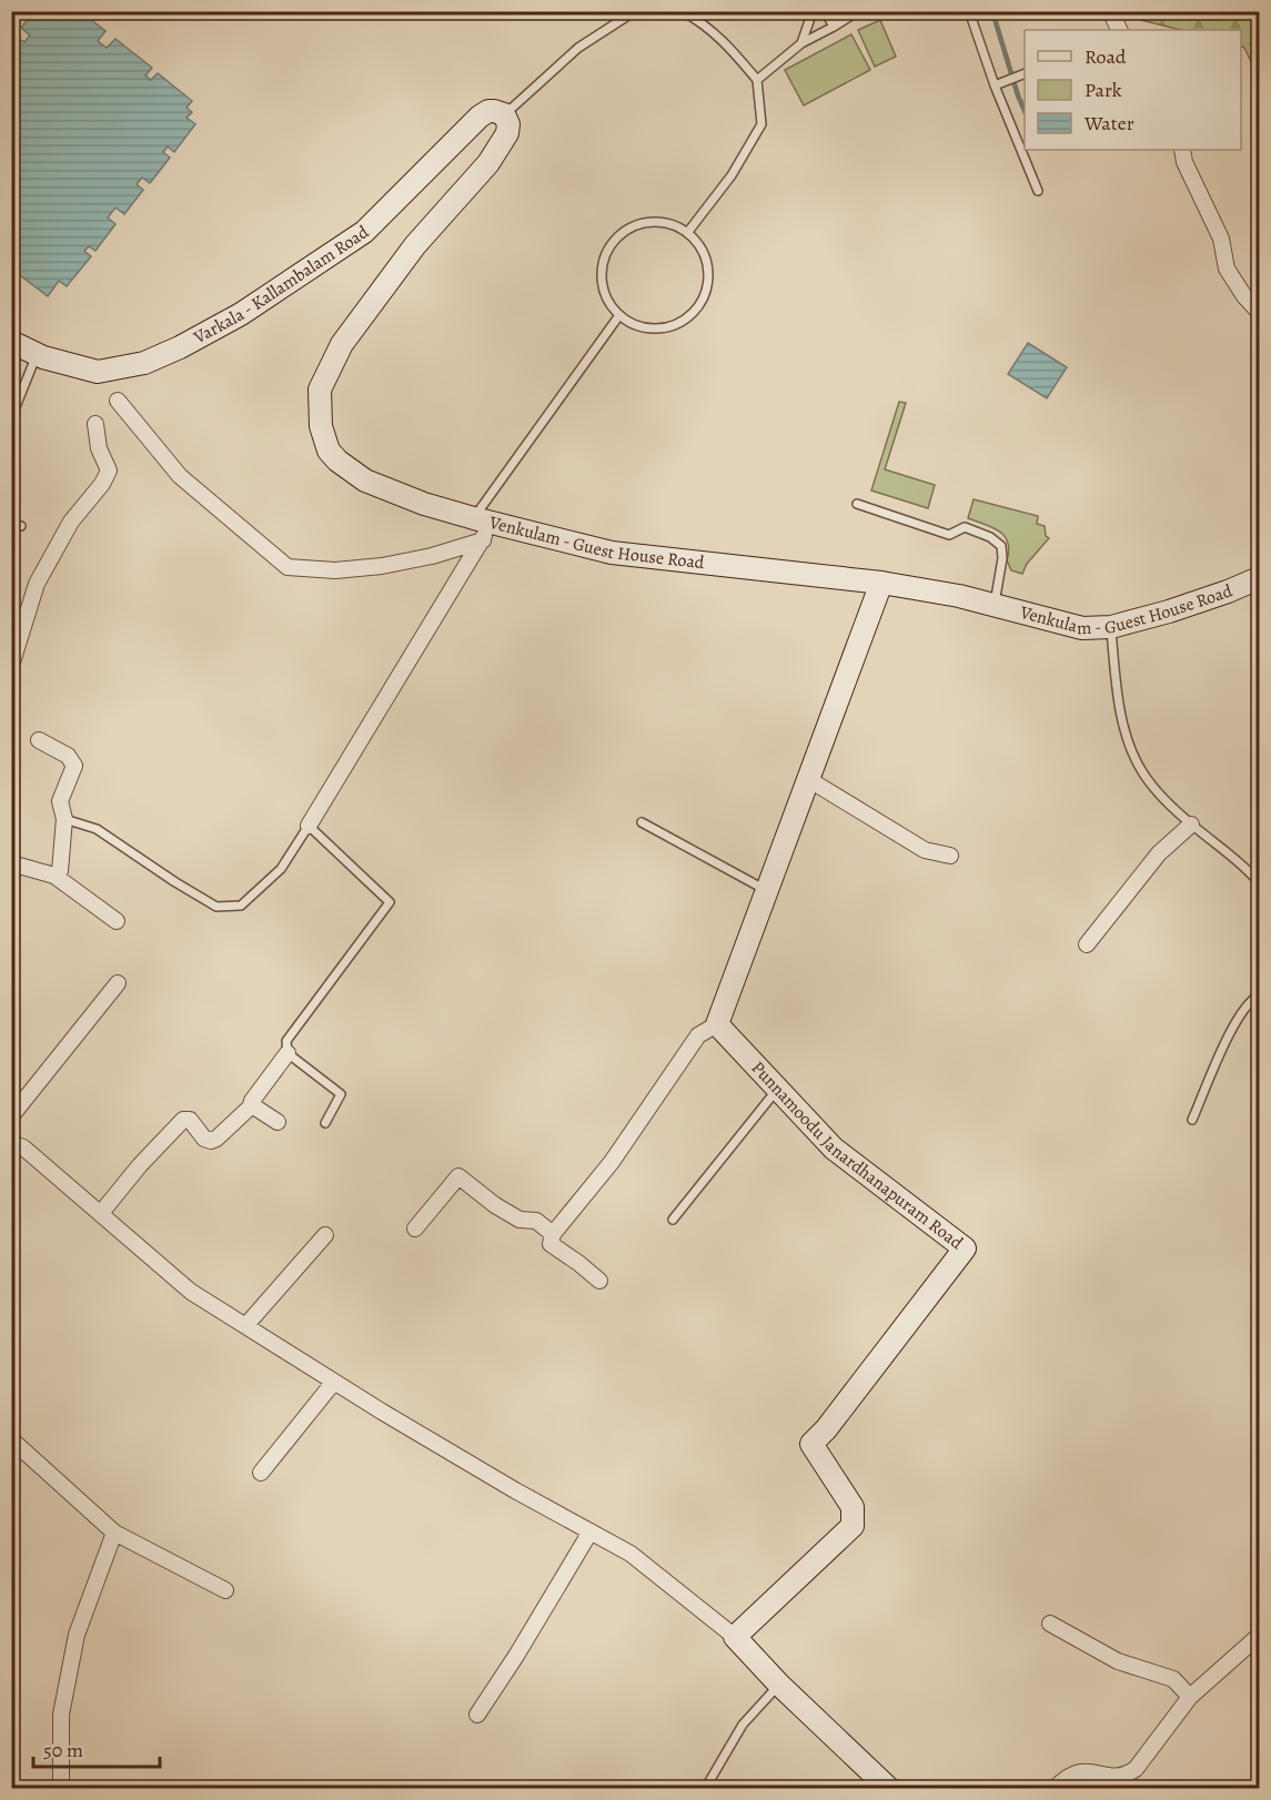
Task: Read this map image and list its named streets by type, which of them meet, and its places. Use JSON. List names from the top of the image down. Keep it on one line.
{"streets":{"main road":["Varkala - Kallambalam Road","Venkulam - Guest House Road","Punnamoodu Janardhanapuram Road"]},"crossings":[["Varkala - Kallambalam Road","Venkulam - Guest House Road"]],"legend":["Road","Park","Water"],"scale_bar":"50 m"}
